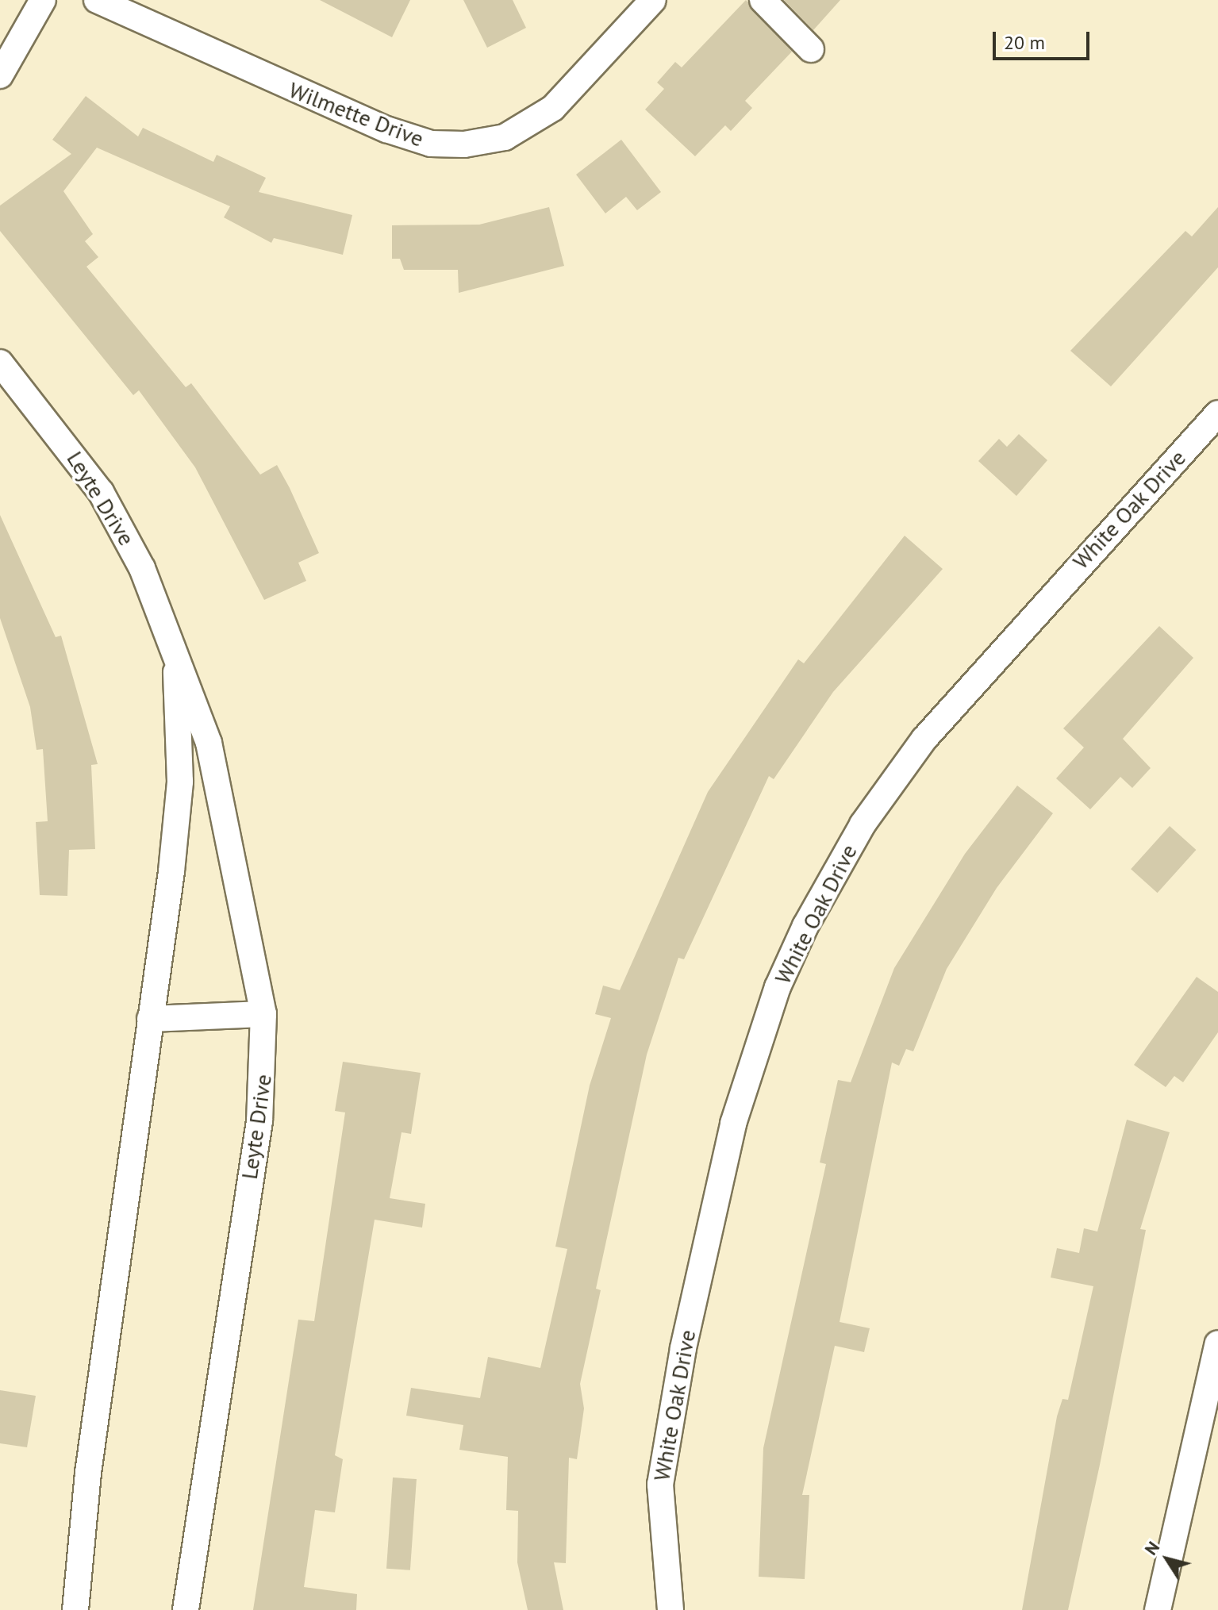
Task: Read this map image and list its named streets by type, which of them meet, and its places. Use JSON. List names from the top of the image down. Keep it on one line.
{"streets":{"street":["Wilmette Drive","Leyte Drive","White Oak Drive"]},"scale_bar":"20 m","north":"top left"}
